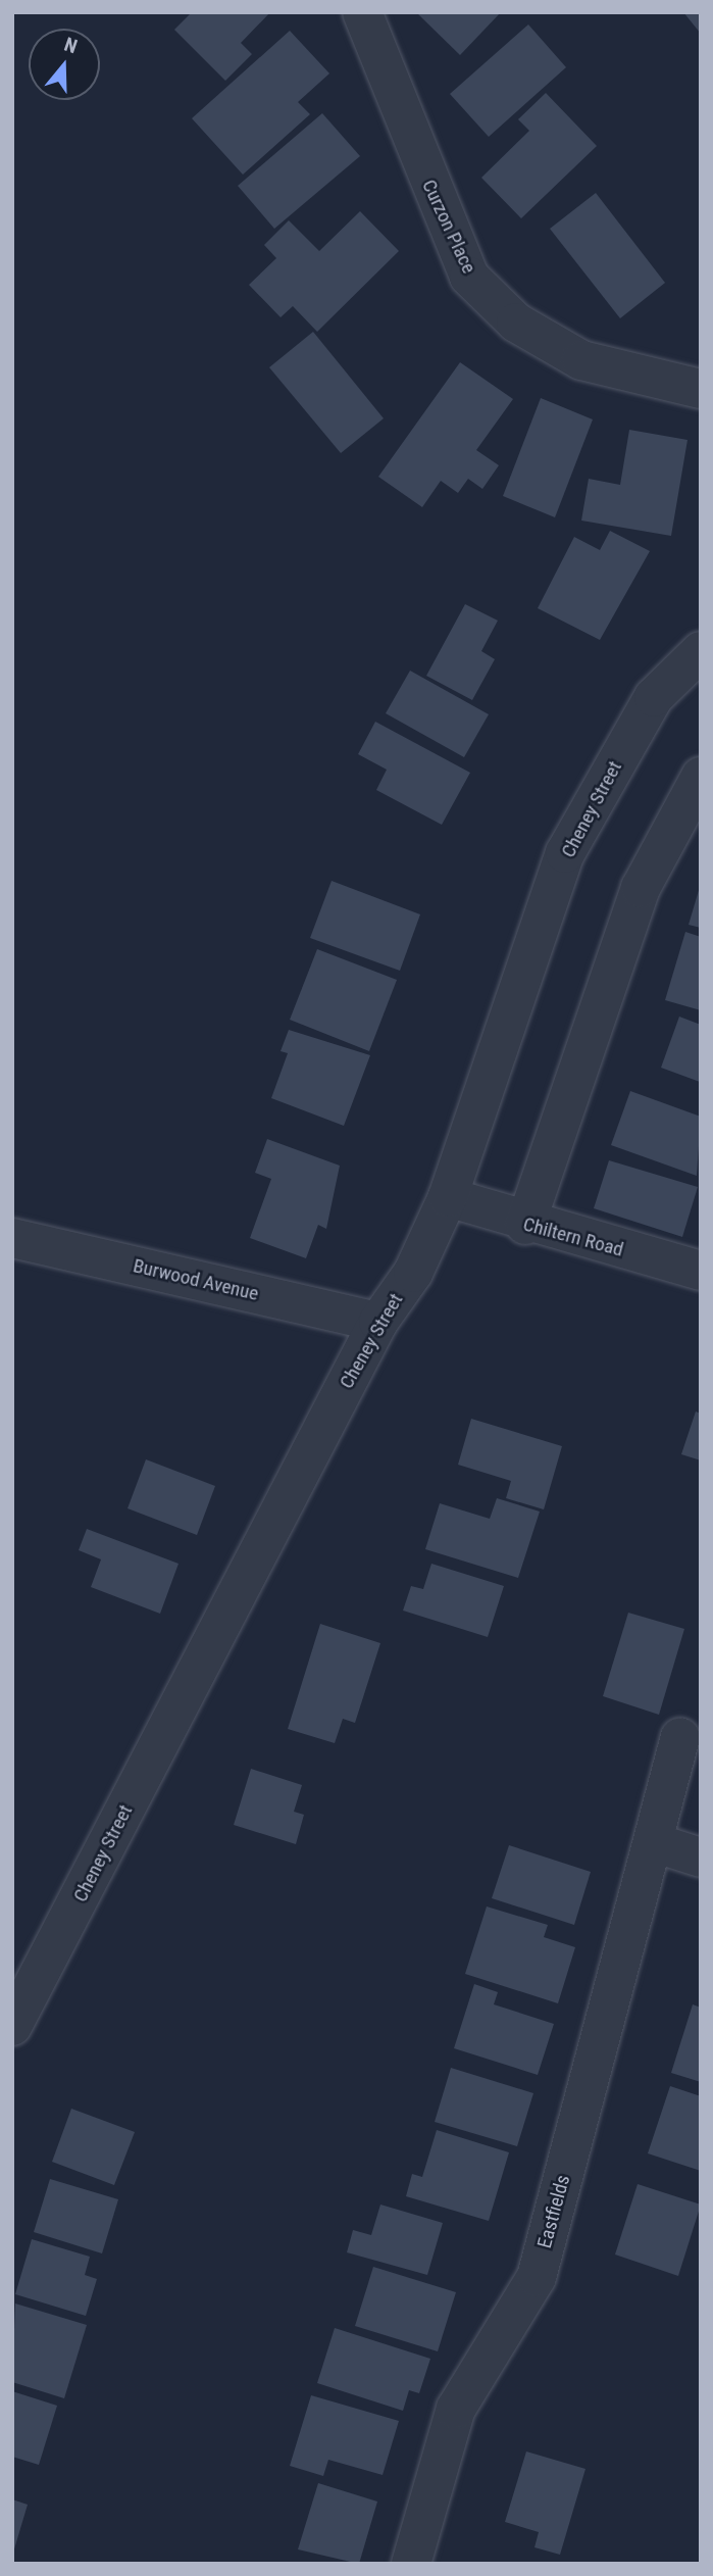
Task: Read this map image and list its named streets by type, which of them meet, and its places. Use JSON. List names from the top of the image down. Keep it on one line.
{"streets":{"street":["Curzon Place","Cheney Street","Chiltern Road","Burwood Avenue","Eastfields"]},"crossings":[["Cheney Street","Chiltern Road"],["Cheney Street","Burwood Avenue"]],"north":"top"}
